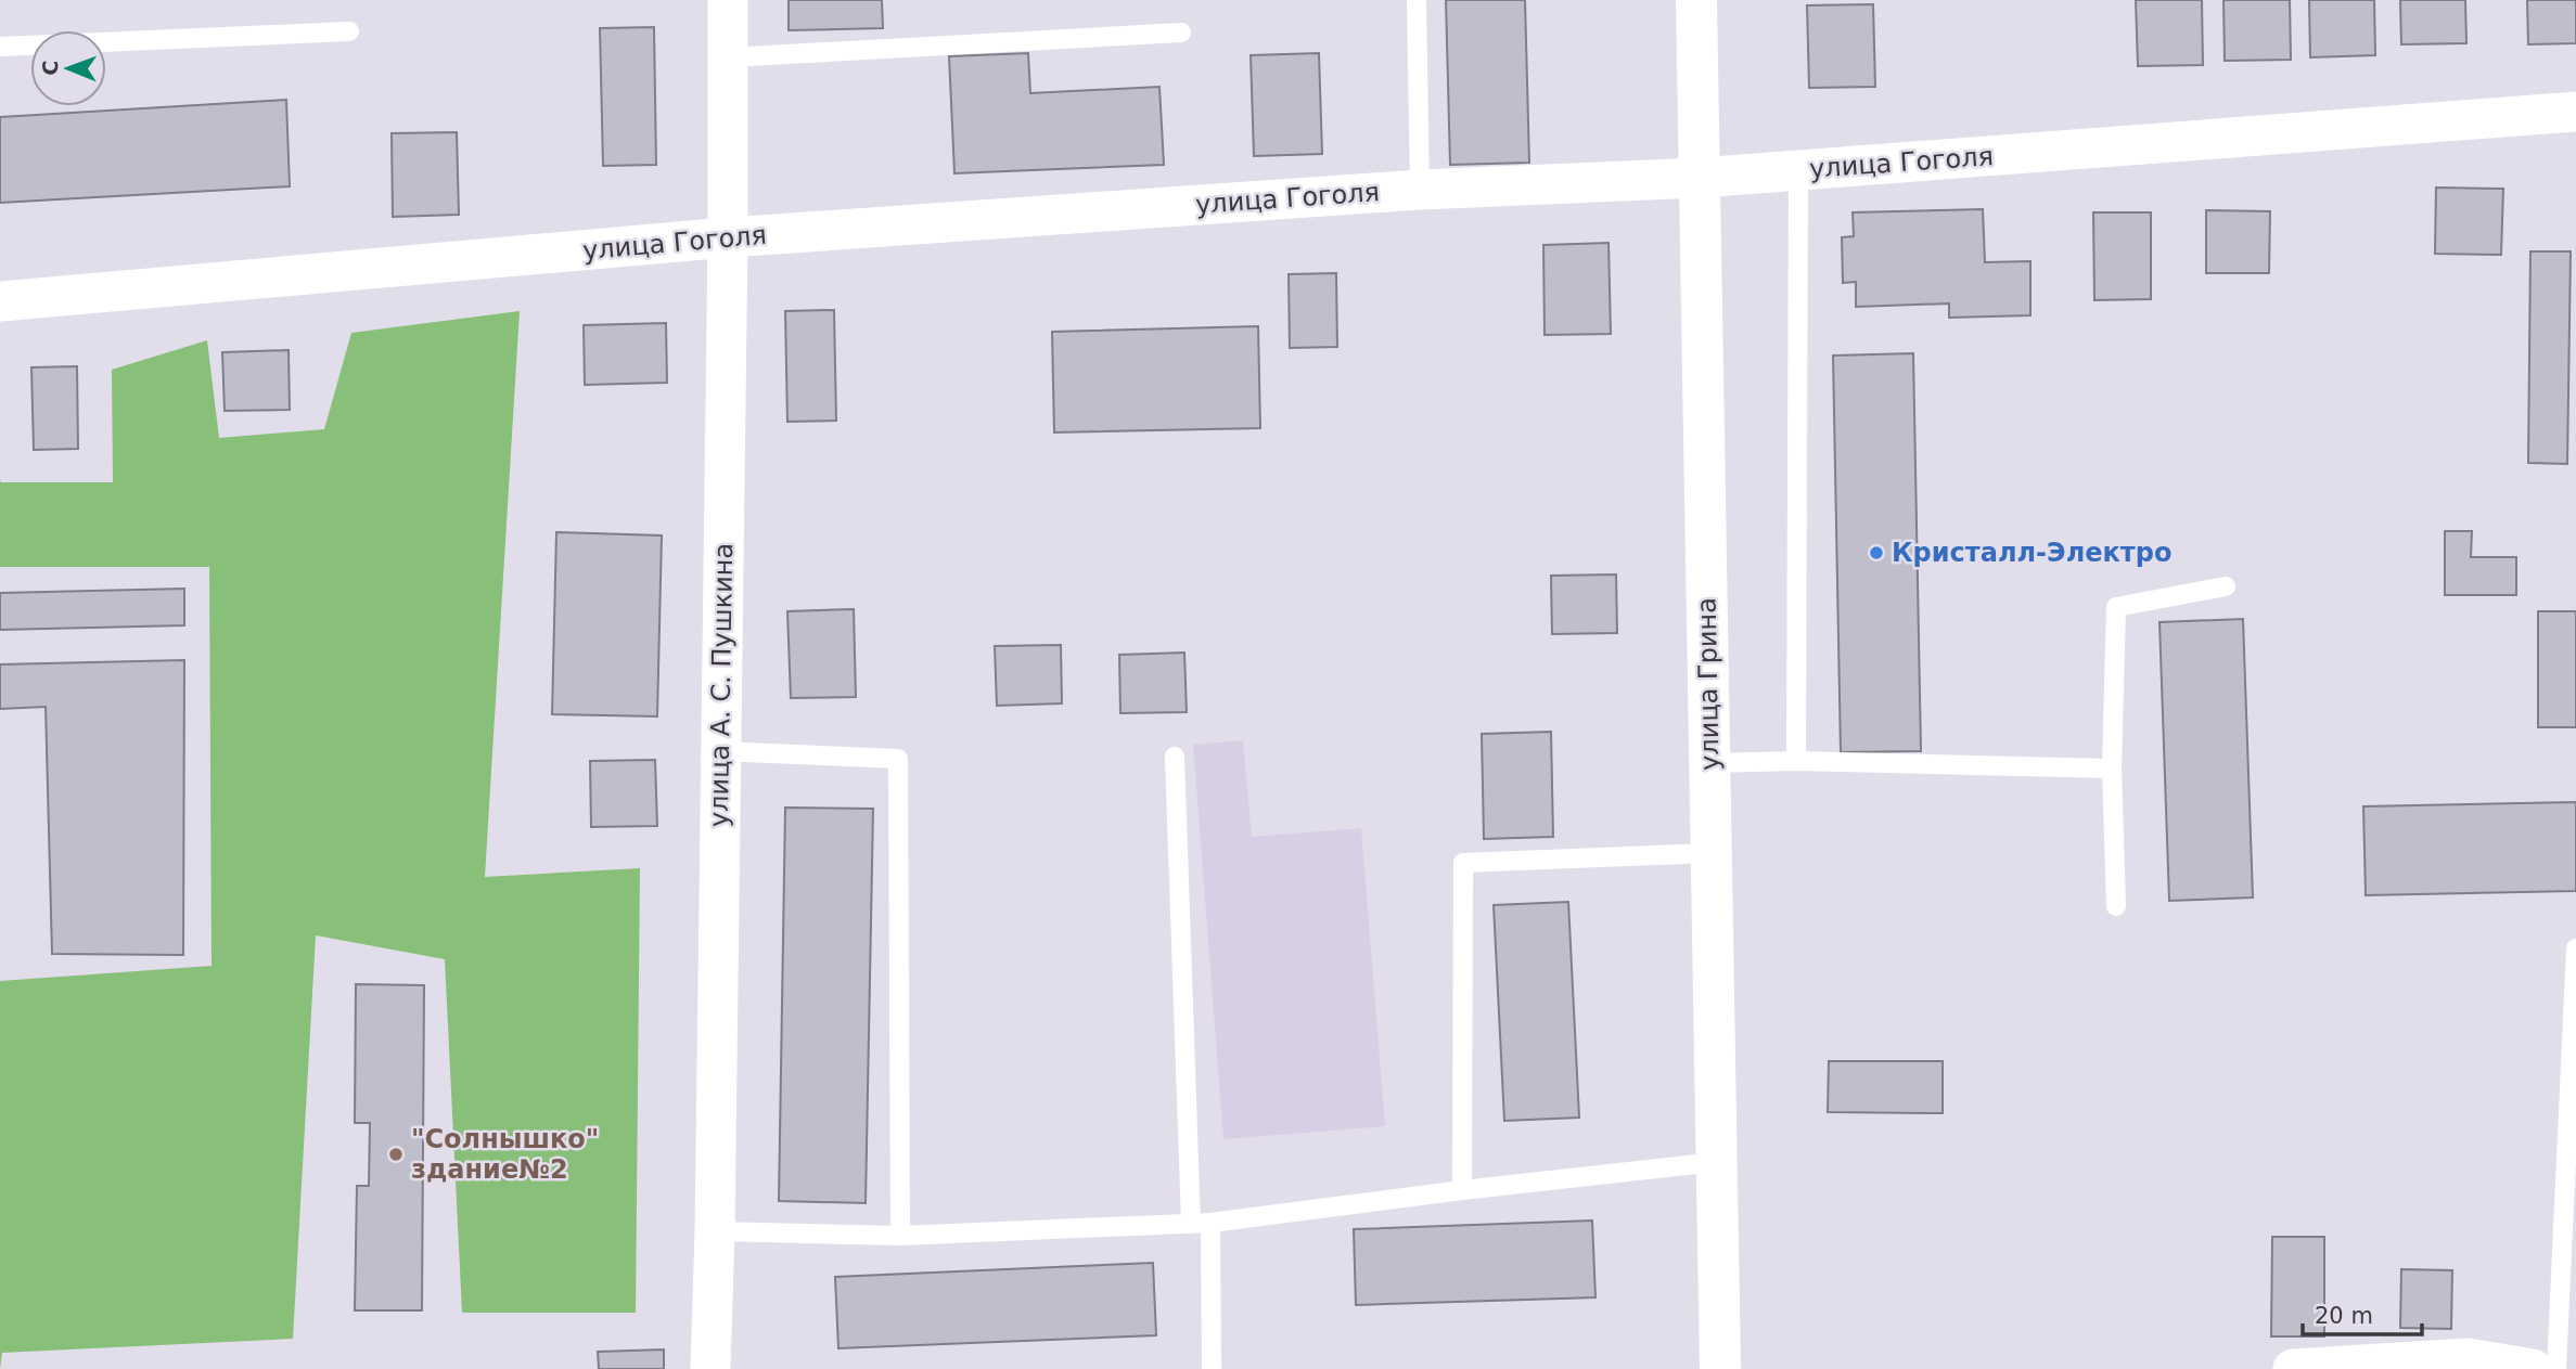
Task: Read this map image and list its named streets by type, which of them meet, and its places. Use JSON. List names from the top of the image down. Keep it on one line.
{"streets":{"highway":["улица Грина"],"street":["улица Гоголя","улица А. С. Пушкина"]},"crossings":[["улица Гоголя","улица Грина"],["улица Гоголя","улица А. С. Пушкина"]],"places":["Кристалл-Электро","\"Солнышко\" здание№2"],"scale_bar":"20 m","north":"left"}
